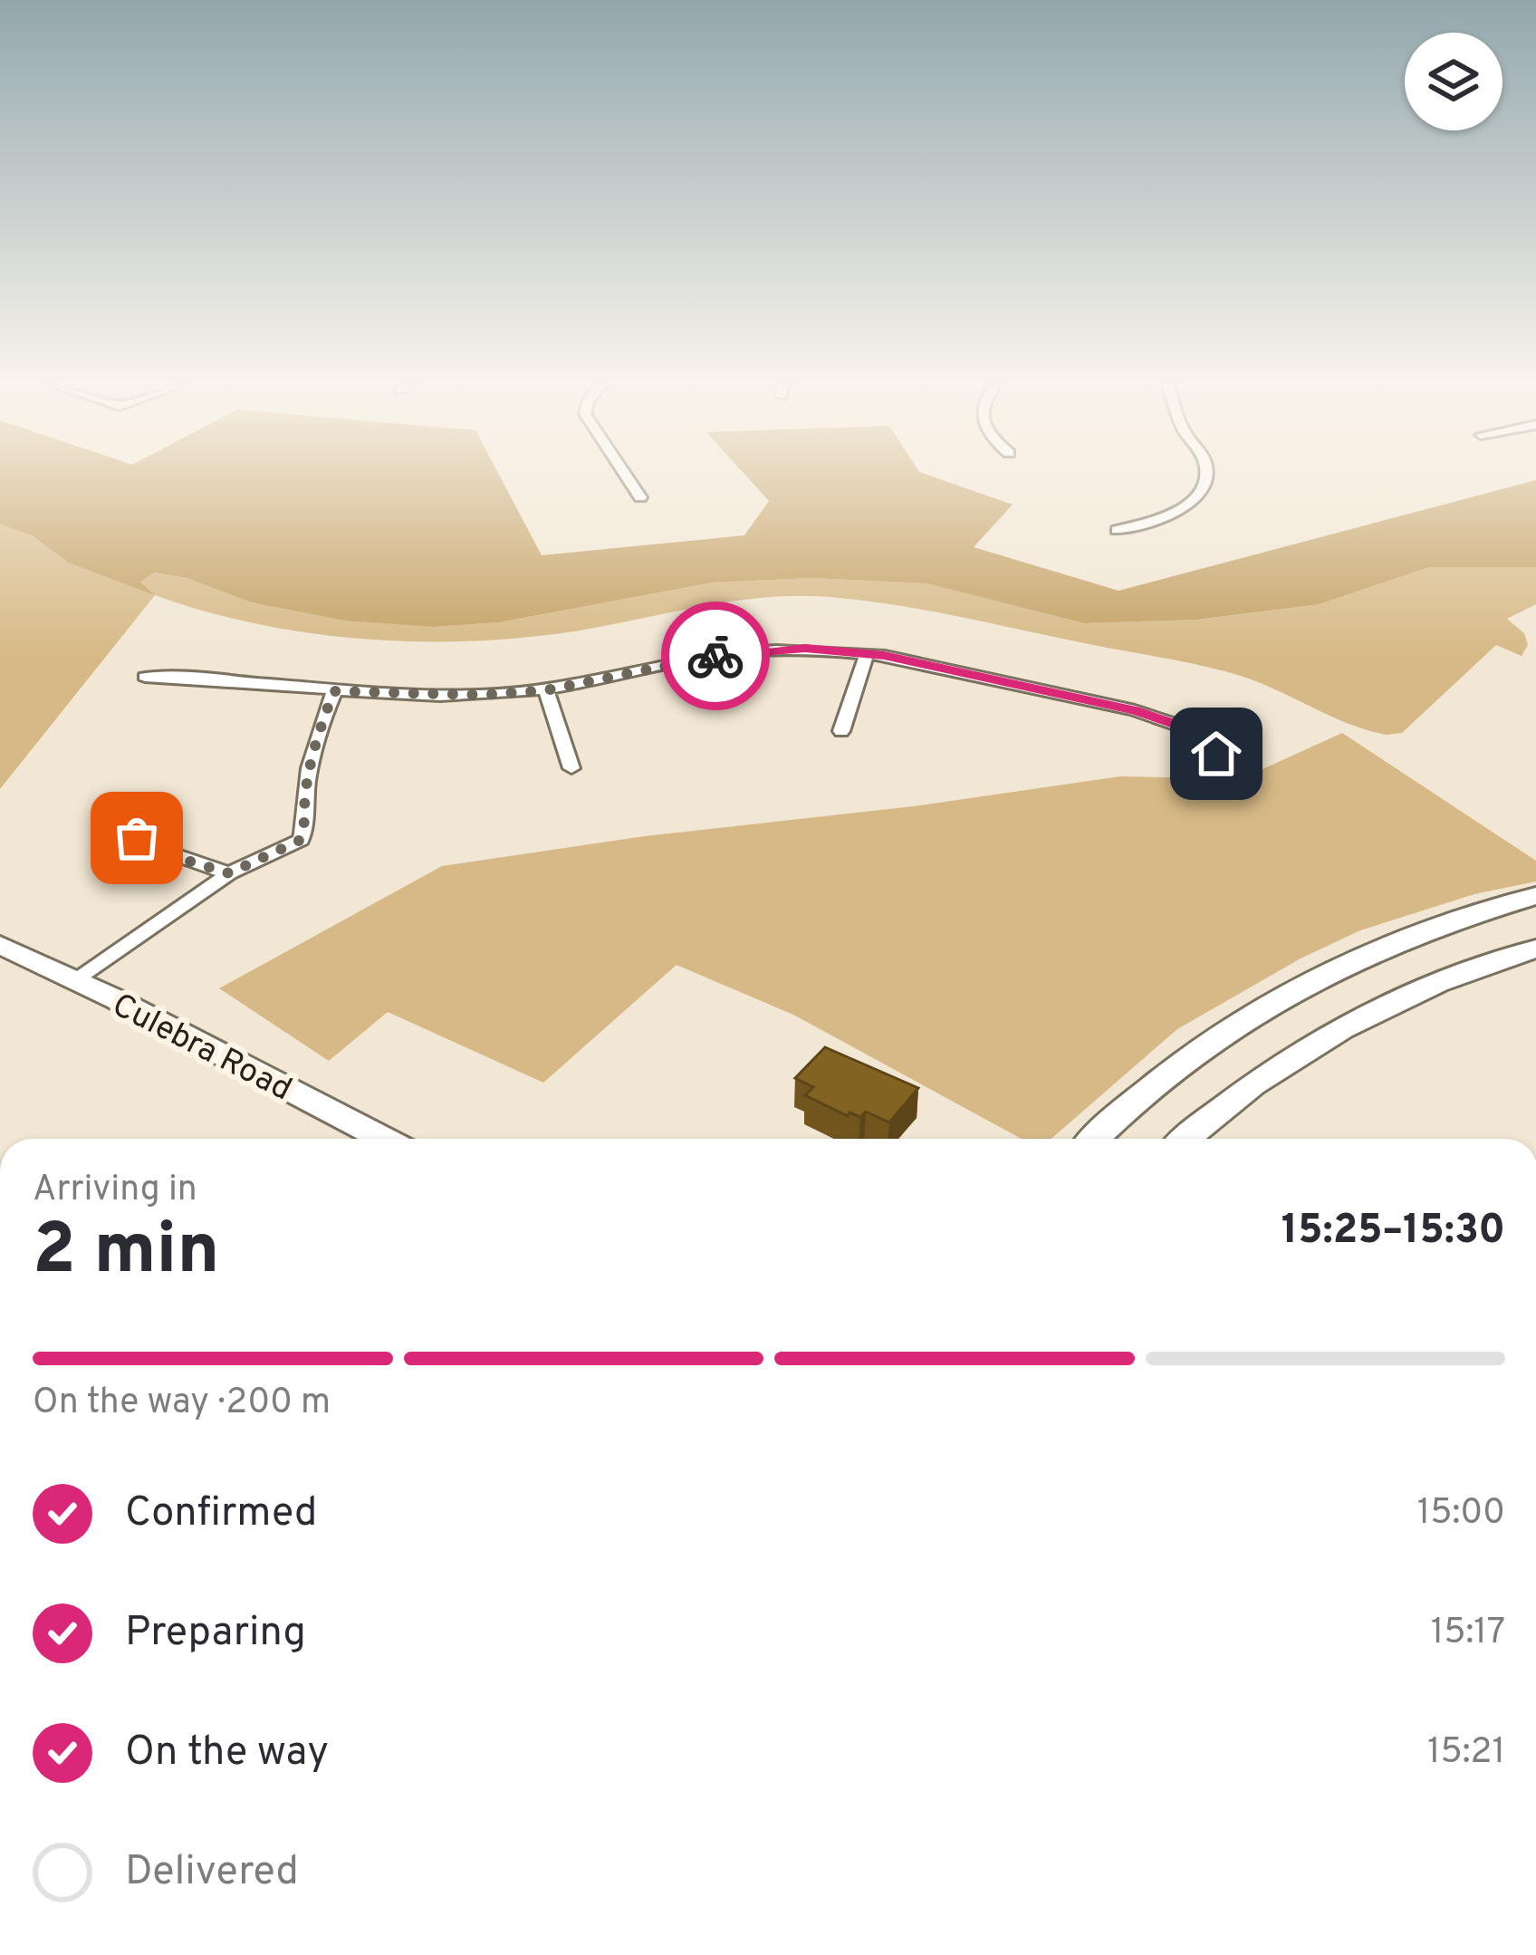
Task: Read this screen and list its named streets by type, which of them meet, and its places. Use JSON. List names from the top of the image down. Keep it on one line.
{"streets":{"main road":["Culebra Road"]},"page":{"heading":["2 min","Arriving in","15:25–15:30"],"bar":"On the way · 200 m","list":[["Confirmed","15:00"],["Preparing","15:17"],["On the way","15:21"],"Delivered"]}}
